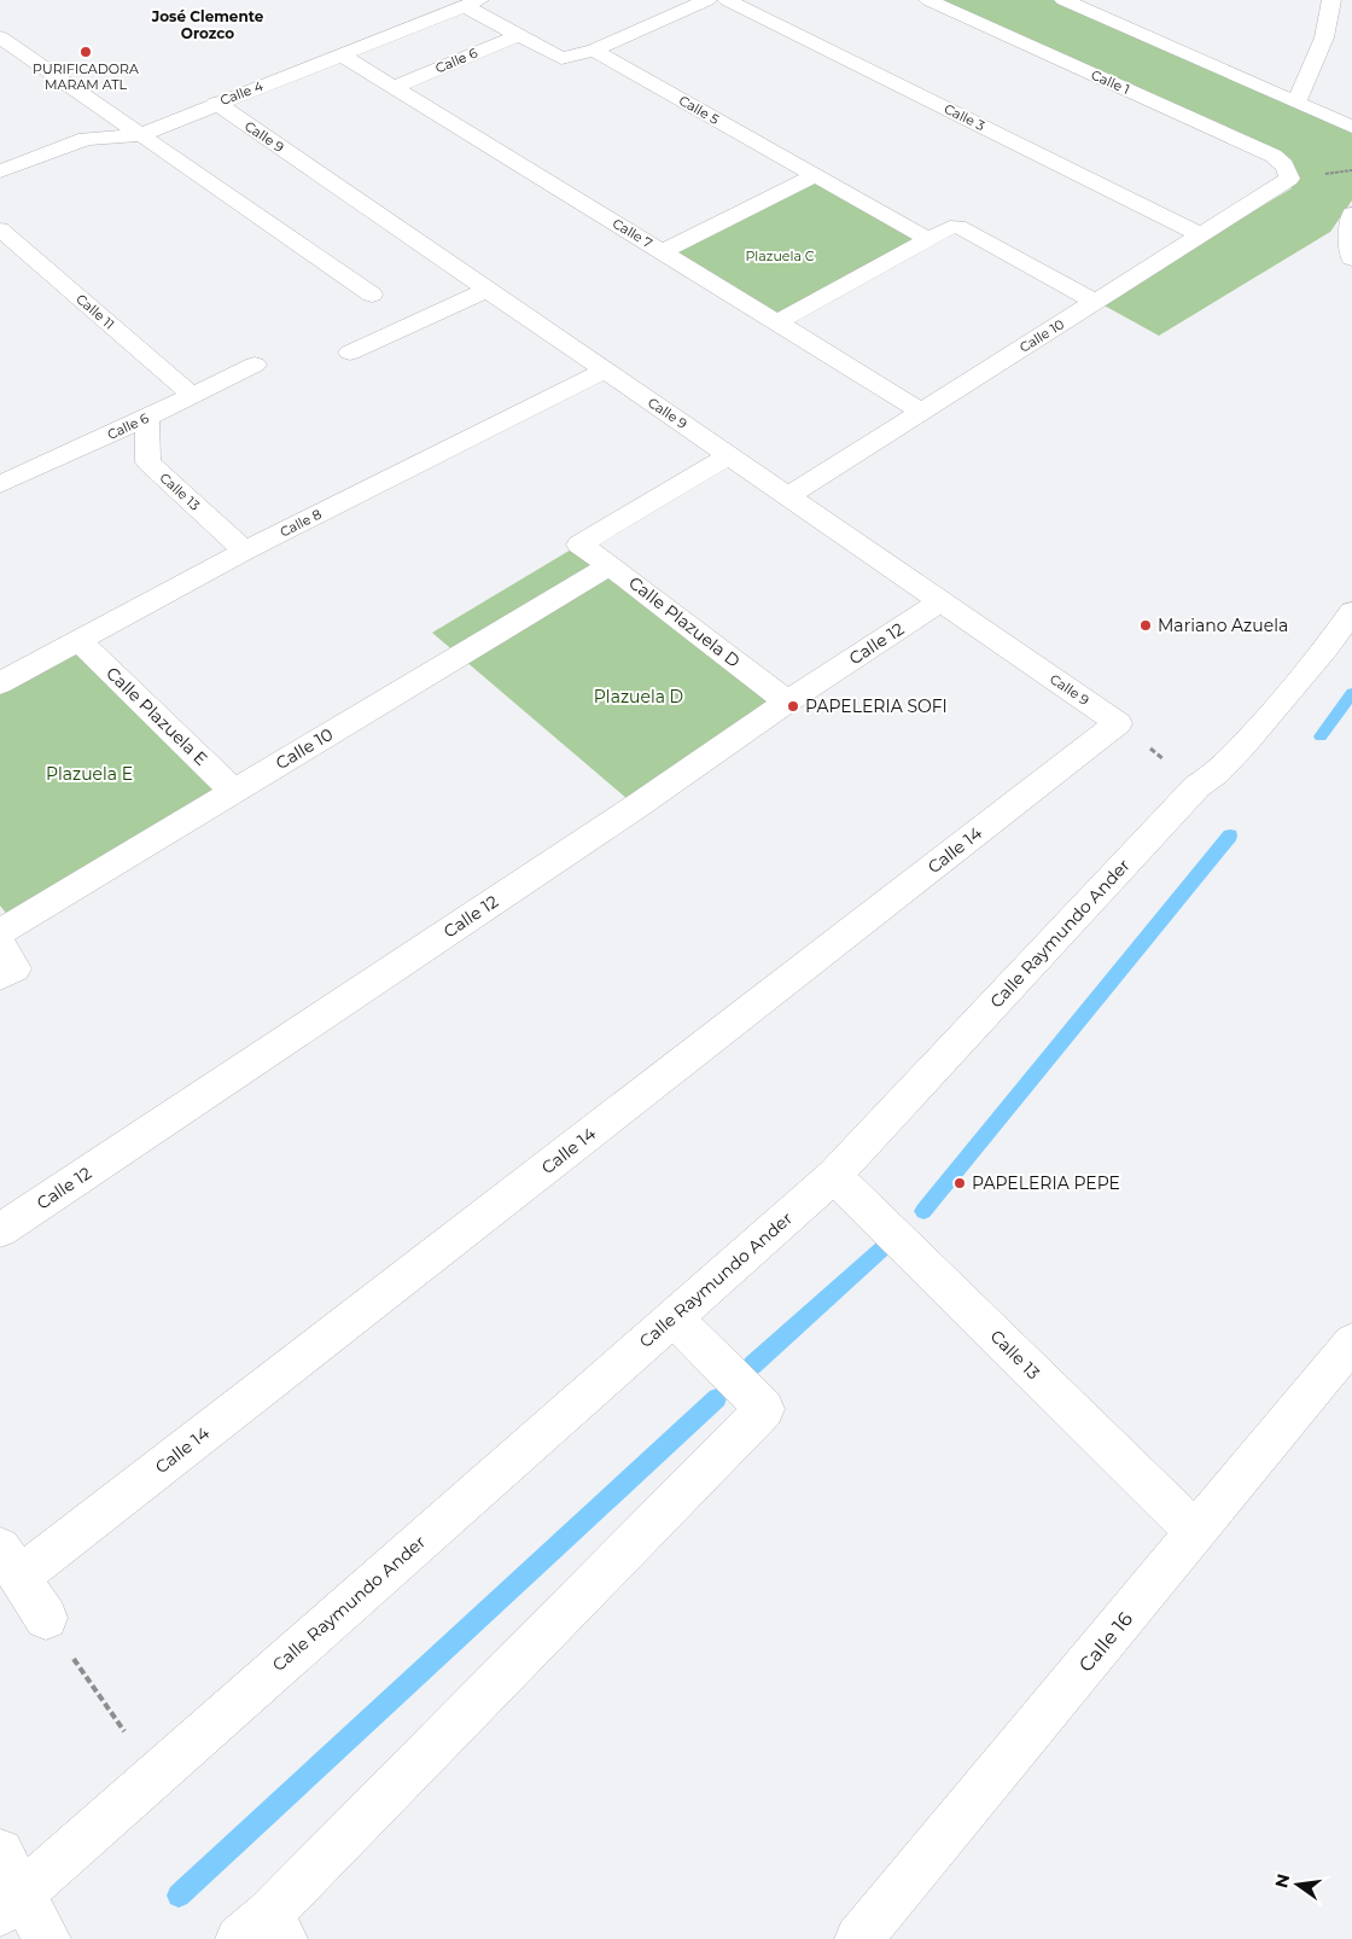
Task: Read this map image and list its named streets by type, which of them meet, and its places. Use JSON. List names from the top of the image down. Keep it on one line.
{"streets":{"street":["Calle 6","Calle 1","Calle 4","Calle 5","Calle 3","Calle 9","Calle 7","Calle 11","Calle 10","Calle 13","Calle 8","Calle Plazuela D","Calle 12","Calle Plazuela E","Calle 14","Calle Raymundo Ander","Calle 16"]},"crossings":[["Calle 6","Calle 7"],["Calle 6","Calle 11"],["Calle 6","Calle 13"],["Calle 1","Calle 10"],["Calle 4","Calle 9"],["Calle 4","Calle 7"],["Calle 3","Calle 10"],["Calle 9","Calle 10"],["Calle 9","Calle 8"],["Calle 9","Calle Plazuela D"],["Calle 9","Calle 12"],["Calle 9","Calle 14"],["Calle 7","Calle 10"],["Calle 10","Calle Plazuela D"],["Calle 10","Calle Plazuela E"],["Calle 13","Calle 8"],["Calle 13","Calle Raymundo Ander"],["Calle 13","Calle 16"],["Calle 8","Calle Plazuela E"],["Calle Plazuela D","Calle 12"]],"districts":["José Clemente Orozco"],"parks":["Plazuela C","Plazuela D","Plazuela E"],"places":["PURIFICADORA MARAM ATL","Mariano Azuela","PAPELERIA SOFI","PAPELERIA PEPE"],"north":"left"}
